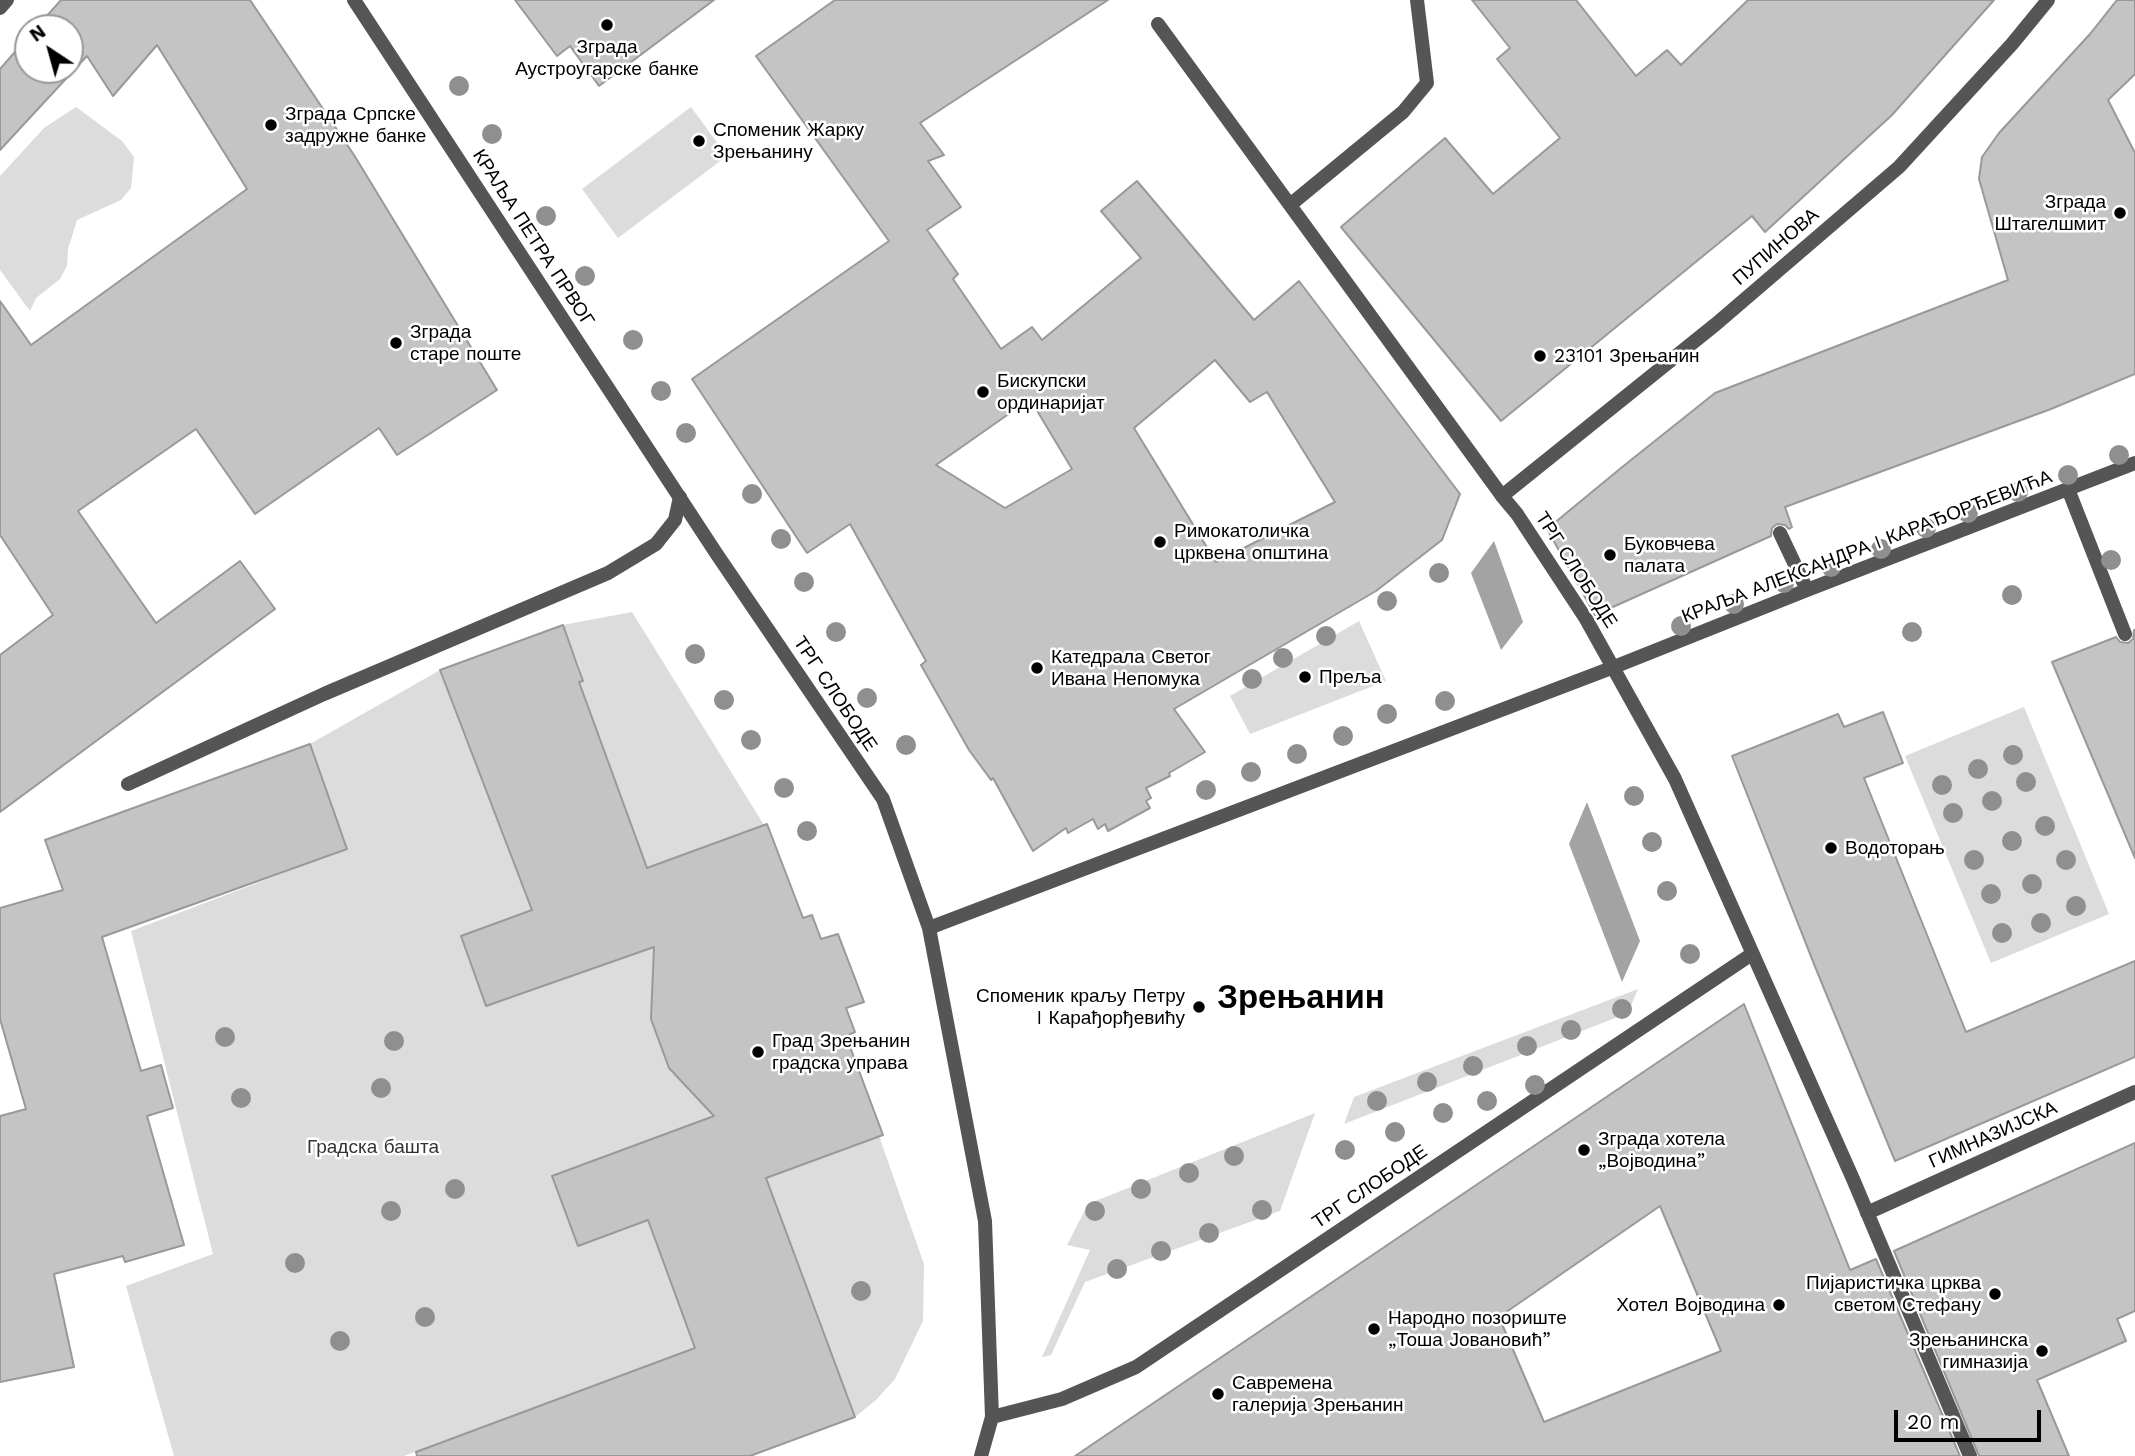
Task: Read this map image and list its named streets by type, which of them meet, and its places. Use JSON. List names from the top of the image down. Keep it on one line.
{"streets":{"street":["КРАЉА ПЕТРА ПРВОГ","ПУПИНОВА","КРАЉА АЛЕКСАНДРА I КАРАЂОРЂЕВИЋА","ТРГ СЛОБОДЕ","ГИМНАЗИЈСКА"]},"crossings":[["КРАЉА ПЕТРА ПРВОГ","ТРГ СЛОБОДЕ"],["ПУПИНОВА","ТРГ СЛОБОДЕ"],["КРАЉА АЛЕКСАНДРА I КАРАЂОРЂЕВИЋА","ТРГ СЛОБОДЕ"],["ТРГ СЛОБОДЕ","ГИМНАЗИЈСКА"]],"districts":["Зрењанин"],"parks":["Градска башта"],"places":["Зграда Аустроугарске банке","Зграда Српске задружне банке","Споменик Жарку Зрењанину","Зграда Штагелшмит","Зграда старе поште","23101 Зрењанин","Бискупски ординаријат","Римокатоличка црквена општина","Буковчева палата","Катедрала Светог Ивана Непомука","Преља","Водоторањ","Споменик краљу Петру I Карађорђевићу","Град Зрењанин градска управа","Зграда хотела „Војводина”","Пијаристичка црква светом Стефану","Хотел Војводина","Народно позориште „Тоша Јовановић”","Зрењанинска гимназија","Савремена галерија Зрењанин"],"scale_bar":"20 m","north":"top left"}
